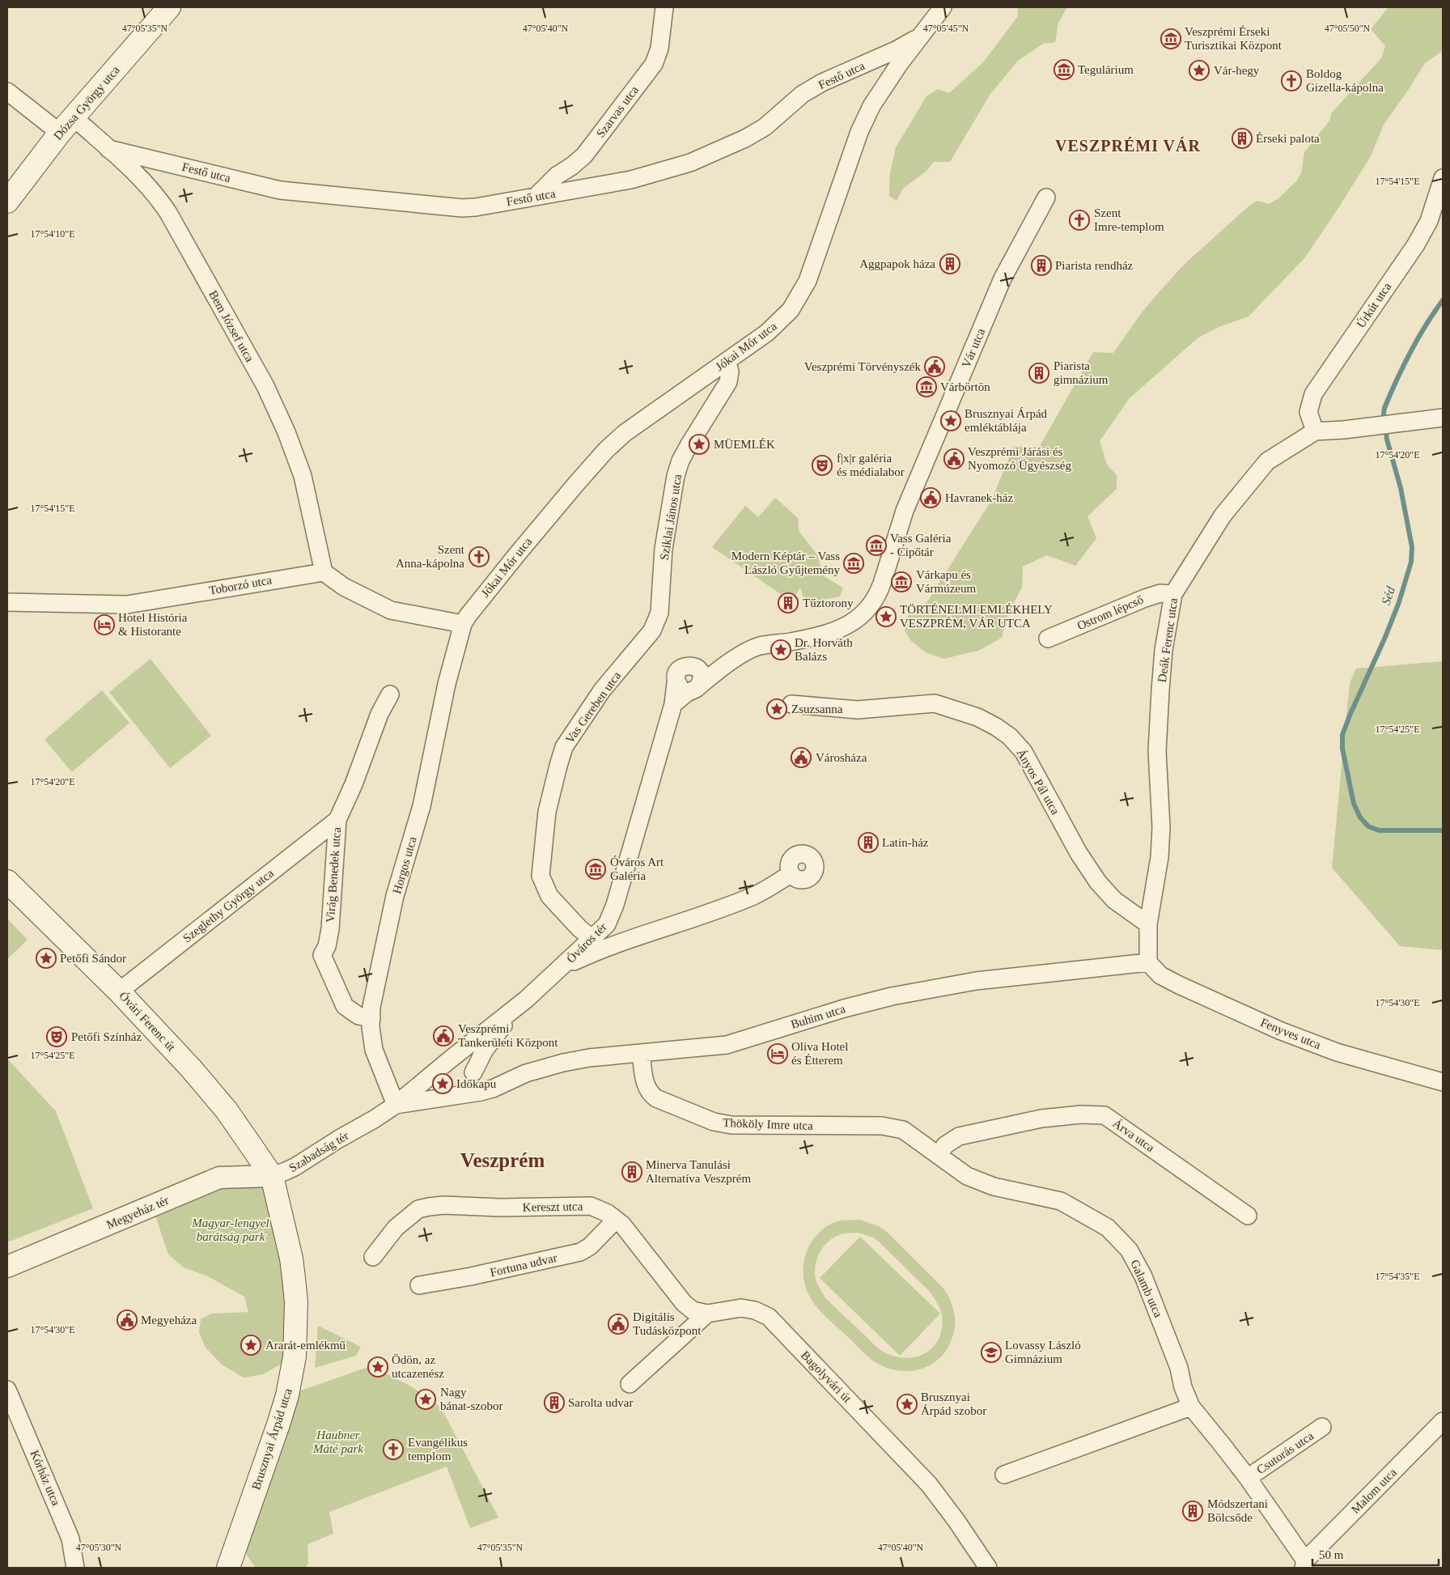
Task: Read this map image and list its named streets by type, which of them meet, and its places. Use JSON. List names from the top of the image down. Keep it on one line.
{"streets":{"main road":["Dózsa György utca","Óvári Ferenc út","Brusznyai Árpád utca"],"street":["Festő utca","Szarvas utca","Úrkút utca","Bem József utca","Jókai Mór utca","Vár utca","Sziklai János utca","Toborzó utca","Ostrom lépcső","Deák Ferenc utca","Vas Gereben utca","Ányos Pál utca","Horgos utca","Virág Benedek utca","Szeglethy György utca","Óváros tér","Buhim utca","Fenyves utca","Thököly Imre utca","Árva utca","Szabadság tér","Kereszt utca","Megyeház tér","Fortuna udvar","Galamb utca","Bagolyvári út","Csutorás utca","Kórház utca","Malom utca"]},"crossings":[["Festő utca","Szarvas utca"],["Festő utca","Bem József utca"],["Festő utca","Jókai Mór utca"],["Dózsa György utca","Bem József utca"],["Úrkút utca","Deák Ferenc utca"],["Bem József utca","Toborzó utca"],["Jókai Mór utca","Sziklai János utca"],["Jókai Mór utca","Horgos utca"],["Vár utca","Óváros tér"],["Sziklai János utca","Vas Gereben utca"],["Ostrom lépcső","Deák Ferenc utca"],["Deák Ferenc utca","Ányos Pál utca"],["Deák Ferenc utca","Buhim utca"],["Deák Ferenc utca","Fenyves utca"],["Vas Gereben utca","Óváros tér"],["Horgos utca","Virág Benedek utca"],["Horgos utca","Szabadság tér"],["Virág Benedek utca","Szeglethy György utca"],["Szeglethy György utca","Óvári Ferenc út"],["Buhim utca","Fenyves utca"],["Buhim utca","Thököly Imre utca"],["Buhim utca","Szabadság tér"],["Óvári Ferenc út","Szabadság tér"],["Óvári Ferenc út","Megyeház tér"],["Óvári Ferenc út","Brusznyai Árpád utca"],["Thököly Imre utca","Árva utca"],["Thököly Imre utca","Galamb utca"],["Árva utca","Galamb utca"],["Szabadság tér","Megyeház tér"],["Szabadság tér","Brusznyai Árpád utca"],["Kereszt utca","Fortuna udvar"],["Kereszt utca","Bagolyvári út"],["Megyeház tér","Brusznyai Árpád utca"],["Galamb utca","Csutorás utca"],["Galamb utca","Malom utca"]],"districts":["VESZPRÉMI VÁR","Veszprém"],"water":["Séd"],"parks":["Magyar-lengyel barátság park","Haubner Máté park"],"places":{"museum":["Veszprémi Érseki Turisztikai Központ","Tegulárium","Várbörtön","Vass Galéria - Cipőtár","Modern Képtár – Vass László Gyűjtemény","Várkapu és Vármúzeum","Óváros Art Galéria"],"place":["Vár-hegy","Brusznyai Árpád emléktáblája","MÜEMLÉK","TÖRTÉNELMI EMLÉKHELY VESZPRÉM, VÁR UTCA","Dr. Horváth Balázs","Zsuzsanna","Petőfi Sándor","Időkapu","Ararát-emlékmű","Ödön, az utcazenész","Nagy bánat-szobor","Brusznyai Árpád szobor"],"church":["Boldog Gizella-kápolna","Szent Imre-templom","Szent Anna-kápolna","Evangélikus templom"],"building":["Érseki palota","Aggpapok háza","Piarista rendház","Piarista gimnázium","Tűztorony","Latin-ház","Minerva Tanulási Alternatíva Veszprém","Sarolta udvar","Módszertani Bölcsőde"],"public building":["Veszprémi Törvényszék","Veszprémi Járási és Nyomozó Ügyészség","Havranek-ház","Városháza","Veszprémi Tankerületi Központ","Megyeháza","Digitális Tudásközpont"],"theatre":["f|x|r galéria és médialabor","Petőfi Színház"],"hotel":["Hotel História & Historante","Oliva Hotel és Étterem"],"school or university":["Lovassy László Gimnázium"]},"scale_bar":"50 m","coordinates":["47°05'35\"N","47°05'40\"N","47°05'45\"N","47°05'50\"N","17°54'15\"E","17°54'10\"E","17°54'20\"E","17°54'25\"E","17°54'30\"E","17°54'35\"E","47°05'30\"N"]}
